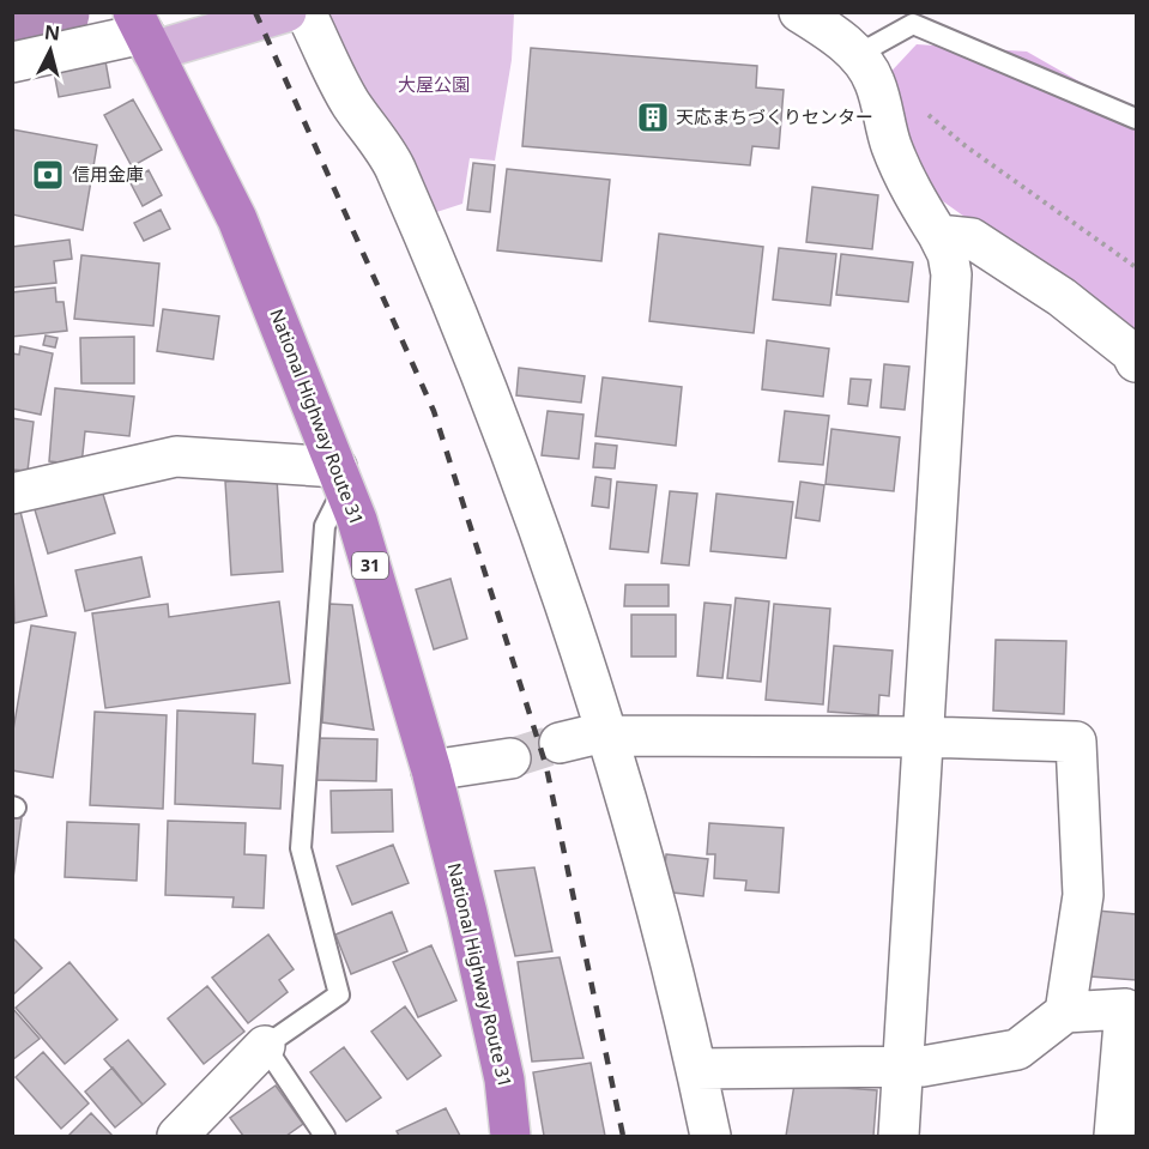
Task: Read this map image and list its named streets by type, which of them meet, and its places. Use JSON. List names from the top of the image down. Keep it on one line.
{"streets":{"highway":["National Highway Route 31","31"]},"parks":["大屋公園"],"places":{"building":["天応まちづくりセンター"],"bank":["信用金庫"]},"north":"top"}
